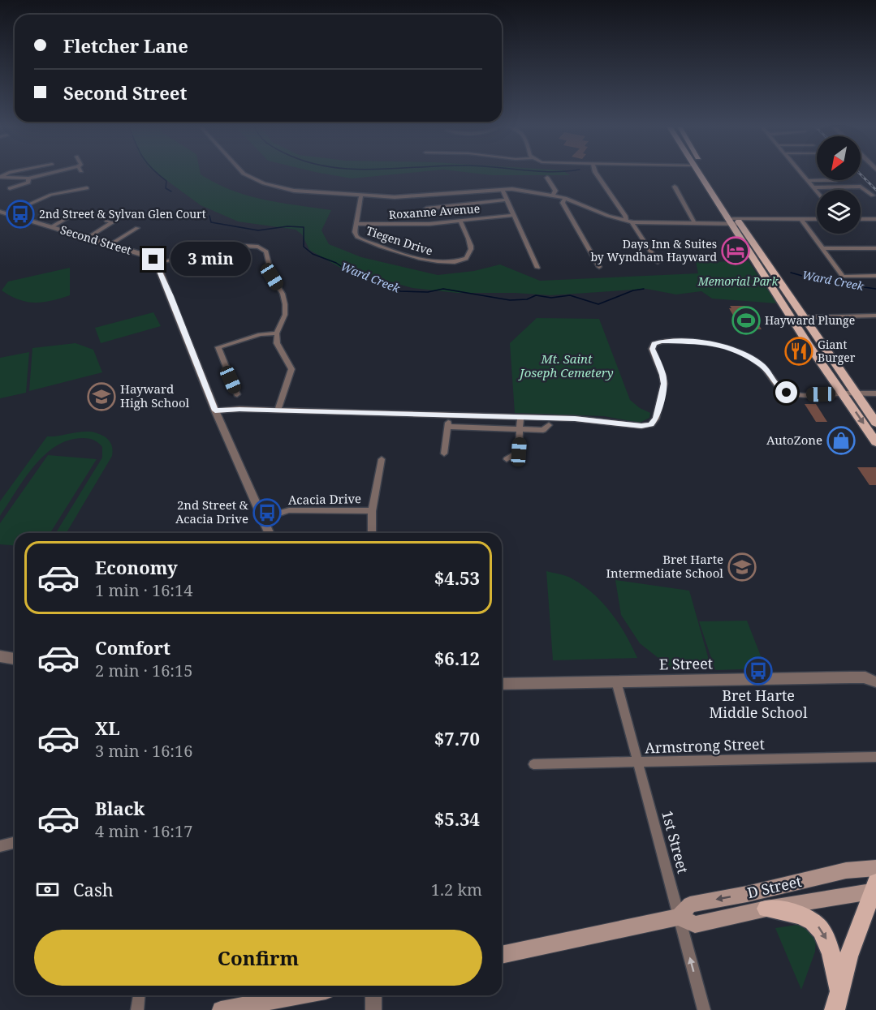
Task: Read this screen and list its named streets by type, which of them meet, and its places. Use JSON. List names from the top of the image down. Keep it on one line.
{"streets":{"main road":["D Street"],"street":["Roxanne Avenue","Second Street","Tiegen Drive","Acacia Drive","E Street","Armstrong Street","1st Street"]},"crossings":[["Roxanne Avenue","Tiegen Drive"],["E Street","1st Street"],["Armstrong Street","1st Street"],["1st Street","D Street"]],"water":["Ward Creek"],"parks":["Memorial Park","Mt. Saint Joseph Cemetery"],"places":{"bus stop":["2nd Street & Sylvan Glen Court","2nd Street & Acacia Drive","Bret Harte Middle School"],"hotel":["Days Inn & Suites by Wyndham Hayward"],"sports":["Hayward Plunge"],"restaurant":["Giant Burger"],"school or university":["Hayward High School","Bret Harte Intermediate School"],"shop":["AutoZone"]},"north":"bottom left","page":{"banner":["Fletcher Lane","Second Street"],"bubble":"3 min","list":[{"name":"Economy","note":"1 min · 16:14","value":"$4.53"},{"name":"Comfort","note":"2 min · 16:15","value":"$6.12"},{"name":"XL","note":"3 min · 16:16","value":"$7.70"},{"name":"Black","note":"4 min · 16:17","value":"$5.34"}],"pay":["Cash","1.2 km"],"buttons":"Confirm"}}
